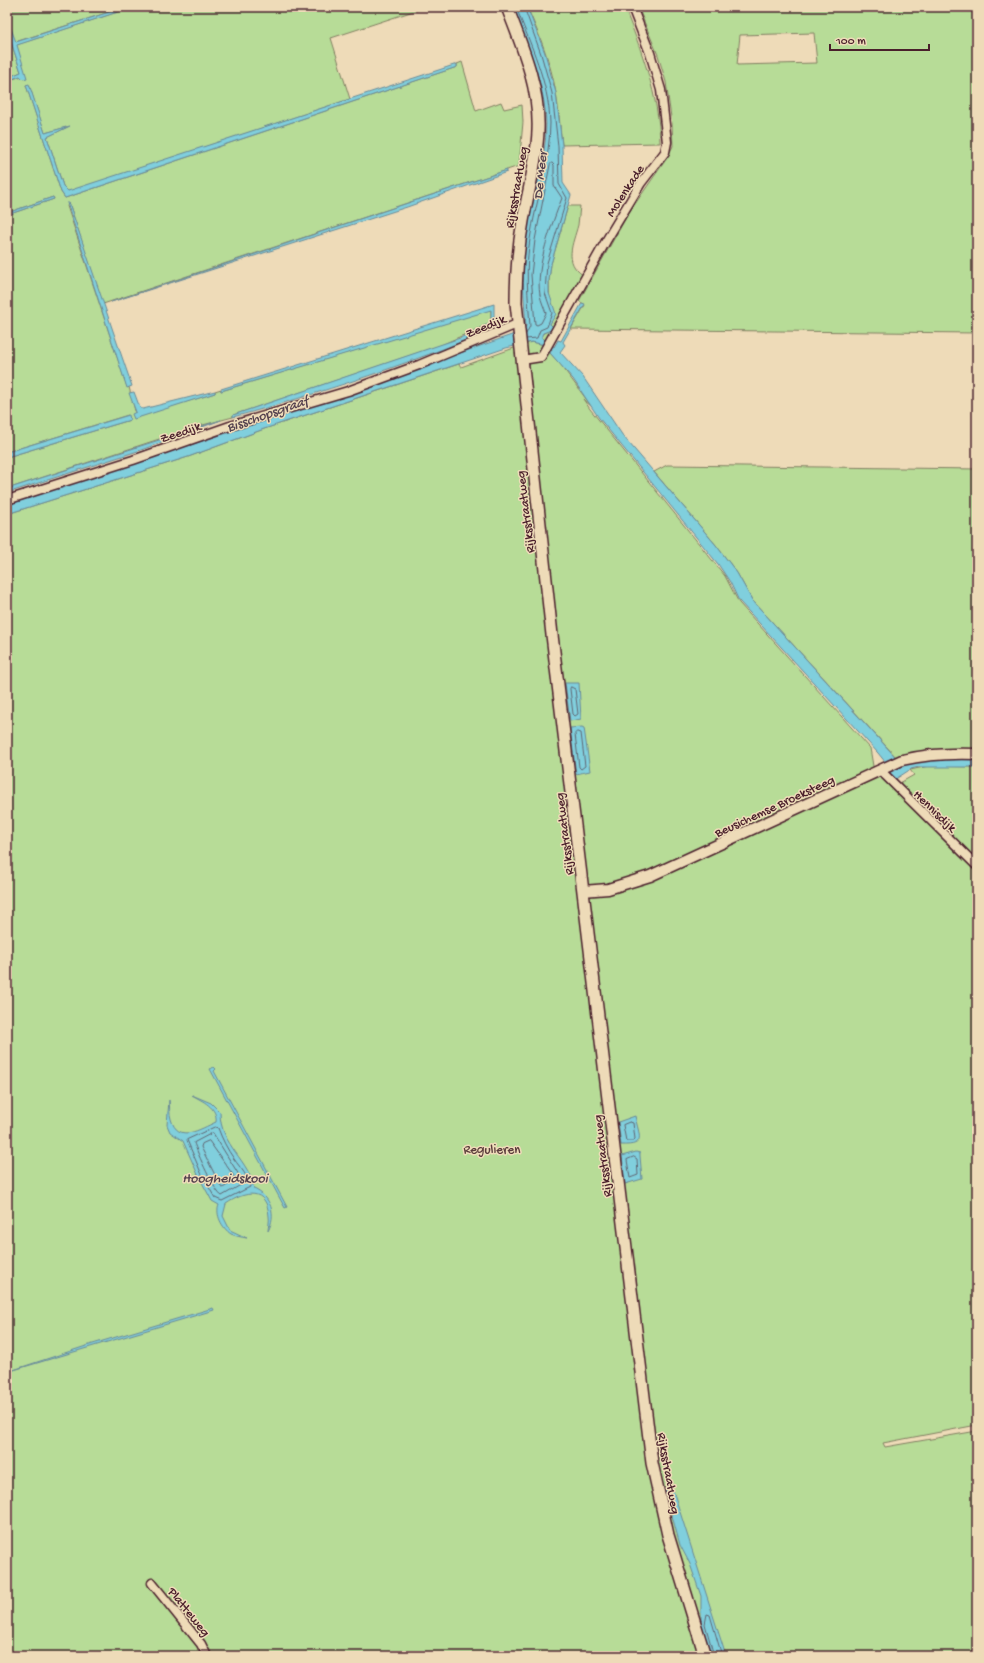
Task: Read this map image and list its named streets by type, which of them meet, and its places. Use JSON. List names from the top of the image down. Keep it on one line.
{"streets":{"main road":["Rijksstraatweg"],"street":["Molenkade","Zeedijk","Beusichemse Broeksteeg","Hennisdijk","Platteweg"]},"crossings":[["Rijksstraatweg","Molenkade"],["Rijksstraatweg","Zeedijk"],["Rijksstraatweg","Beusichemse Broeksteeg"],["Beusichemse Broeksteeg","Hennisdijk"]],"water":["De Meer","Bisschopsgraaf","Hoogheidskooi"],"parks":["Regulieren"],"scale_bar":"100 m"}
